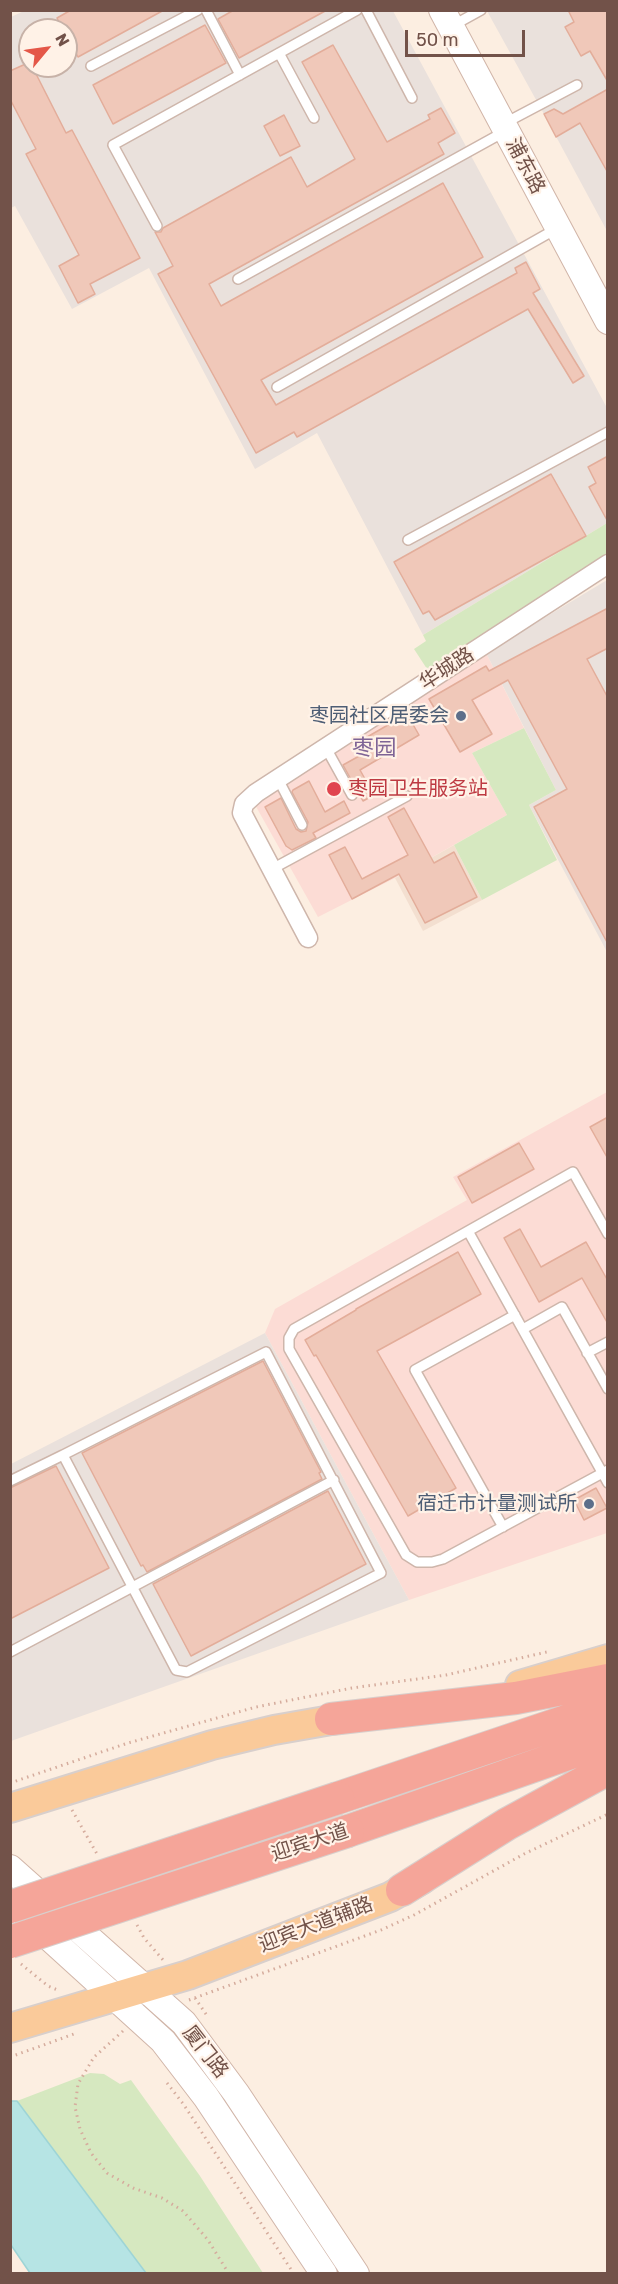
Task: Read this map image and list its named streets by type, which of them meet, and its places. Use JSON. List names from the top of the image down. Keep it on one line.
{"streets":{"highway":["迎宾大道"],"main road":["迎宾大道辅路"],"street":["浦东路","华城路","厦门路"]},"crossings":[["迎宾大道辅路","厦门路"]],"districts":["枣园"],"places":["枣园社区居委会","枣园卫生服务站","宿迁市计量测试所"],"scale_bar":"50 m","north":"top right"}
